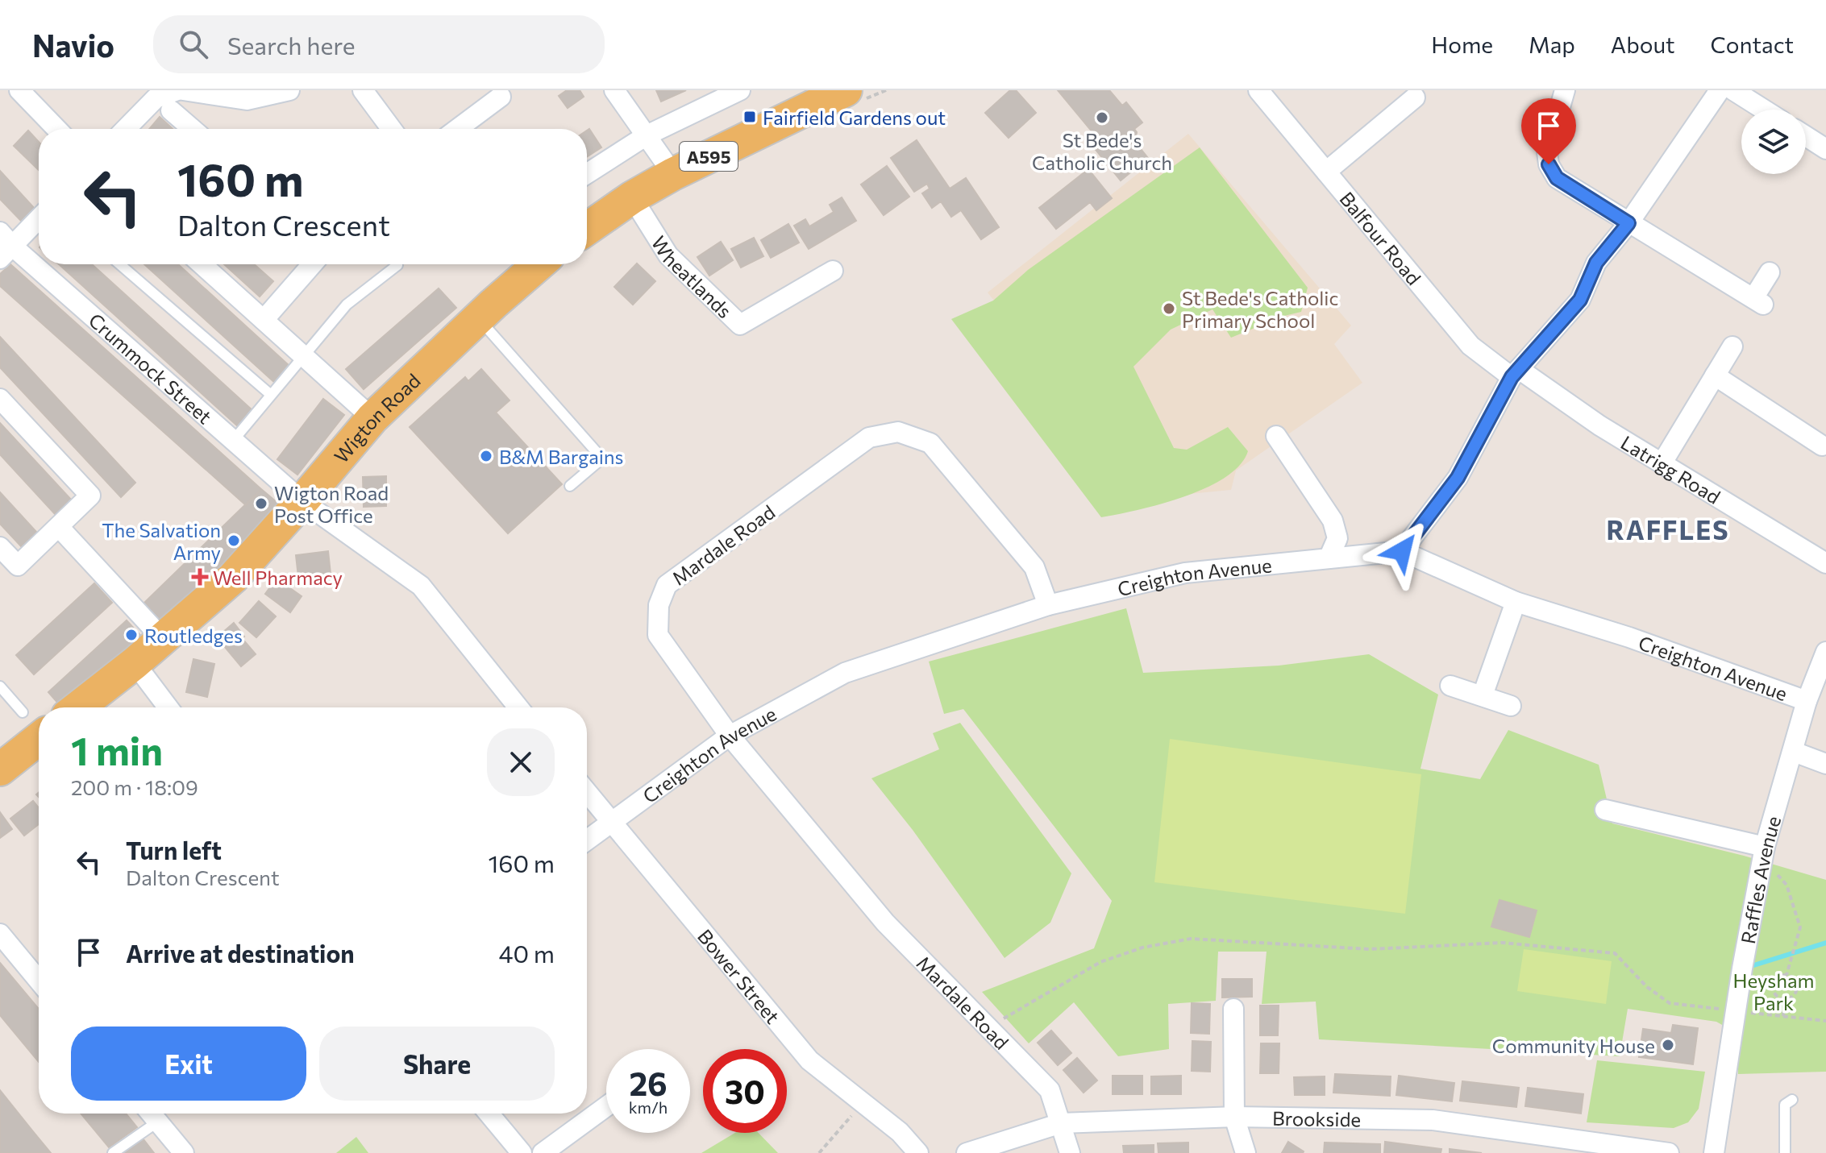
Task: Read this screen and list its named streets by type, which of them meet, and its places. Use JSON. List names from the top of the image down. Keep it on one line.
{"streets":{"main road":["A595","Wigton Road"],"street":["Balfour Road","Wheatlands","Crummock Street","Latrigg Road","Mardale Road","Creighton Avenue","Raffles Avenue","Bower Street","Brookside"]},"crossings":[["A595","Wheatlands"],["Balfour Road","Latrigg Road"],["Crummock Street","Wigton Road"],["Mardale Road","Creighton Avenue"],["Mardale Road","Brookside"],["Creighton Avenue","Raffles Avenue"],["Creighton Avenue","Bower Street"]],"districts":["RAFFLES"],"parks":["Heysham Park"],"places":{"transit":["Fairfield Gardens out"],"other":["St Bede's Catholic Church","St Bede's Catholic Primary School","B&M Bargains","Wigton Road Post Office","The Salvation Army","Routledges","Community House"],"health":["Well Pharmacy"]},"page":{"header":"Navio","search":"Search here","nav":["Home","Map","About","Contact"],"turn":["160 m","Dalton Crescent"],"heading":["1 min","200 m · 18:09"],"list":[{"name":"Turn left","note":"Dalton Crescent","value":"160 m"},{"name":"Arrive at destination","value":"40 m"}],"buttons":["Exit","Share"],"speed":"26 km/h","limit":"30"}}
